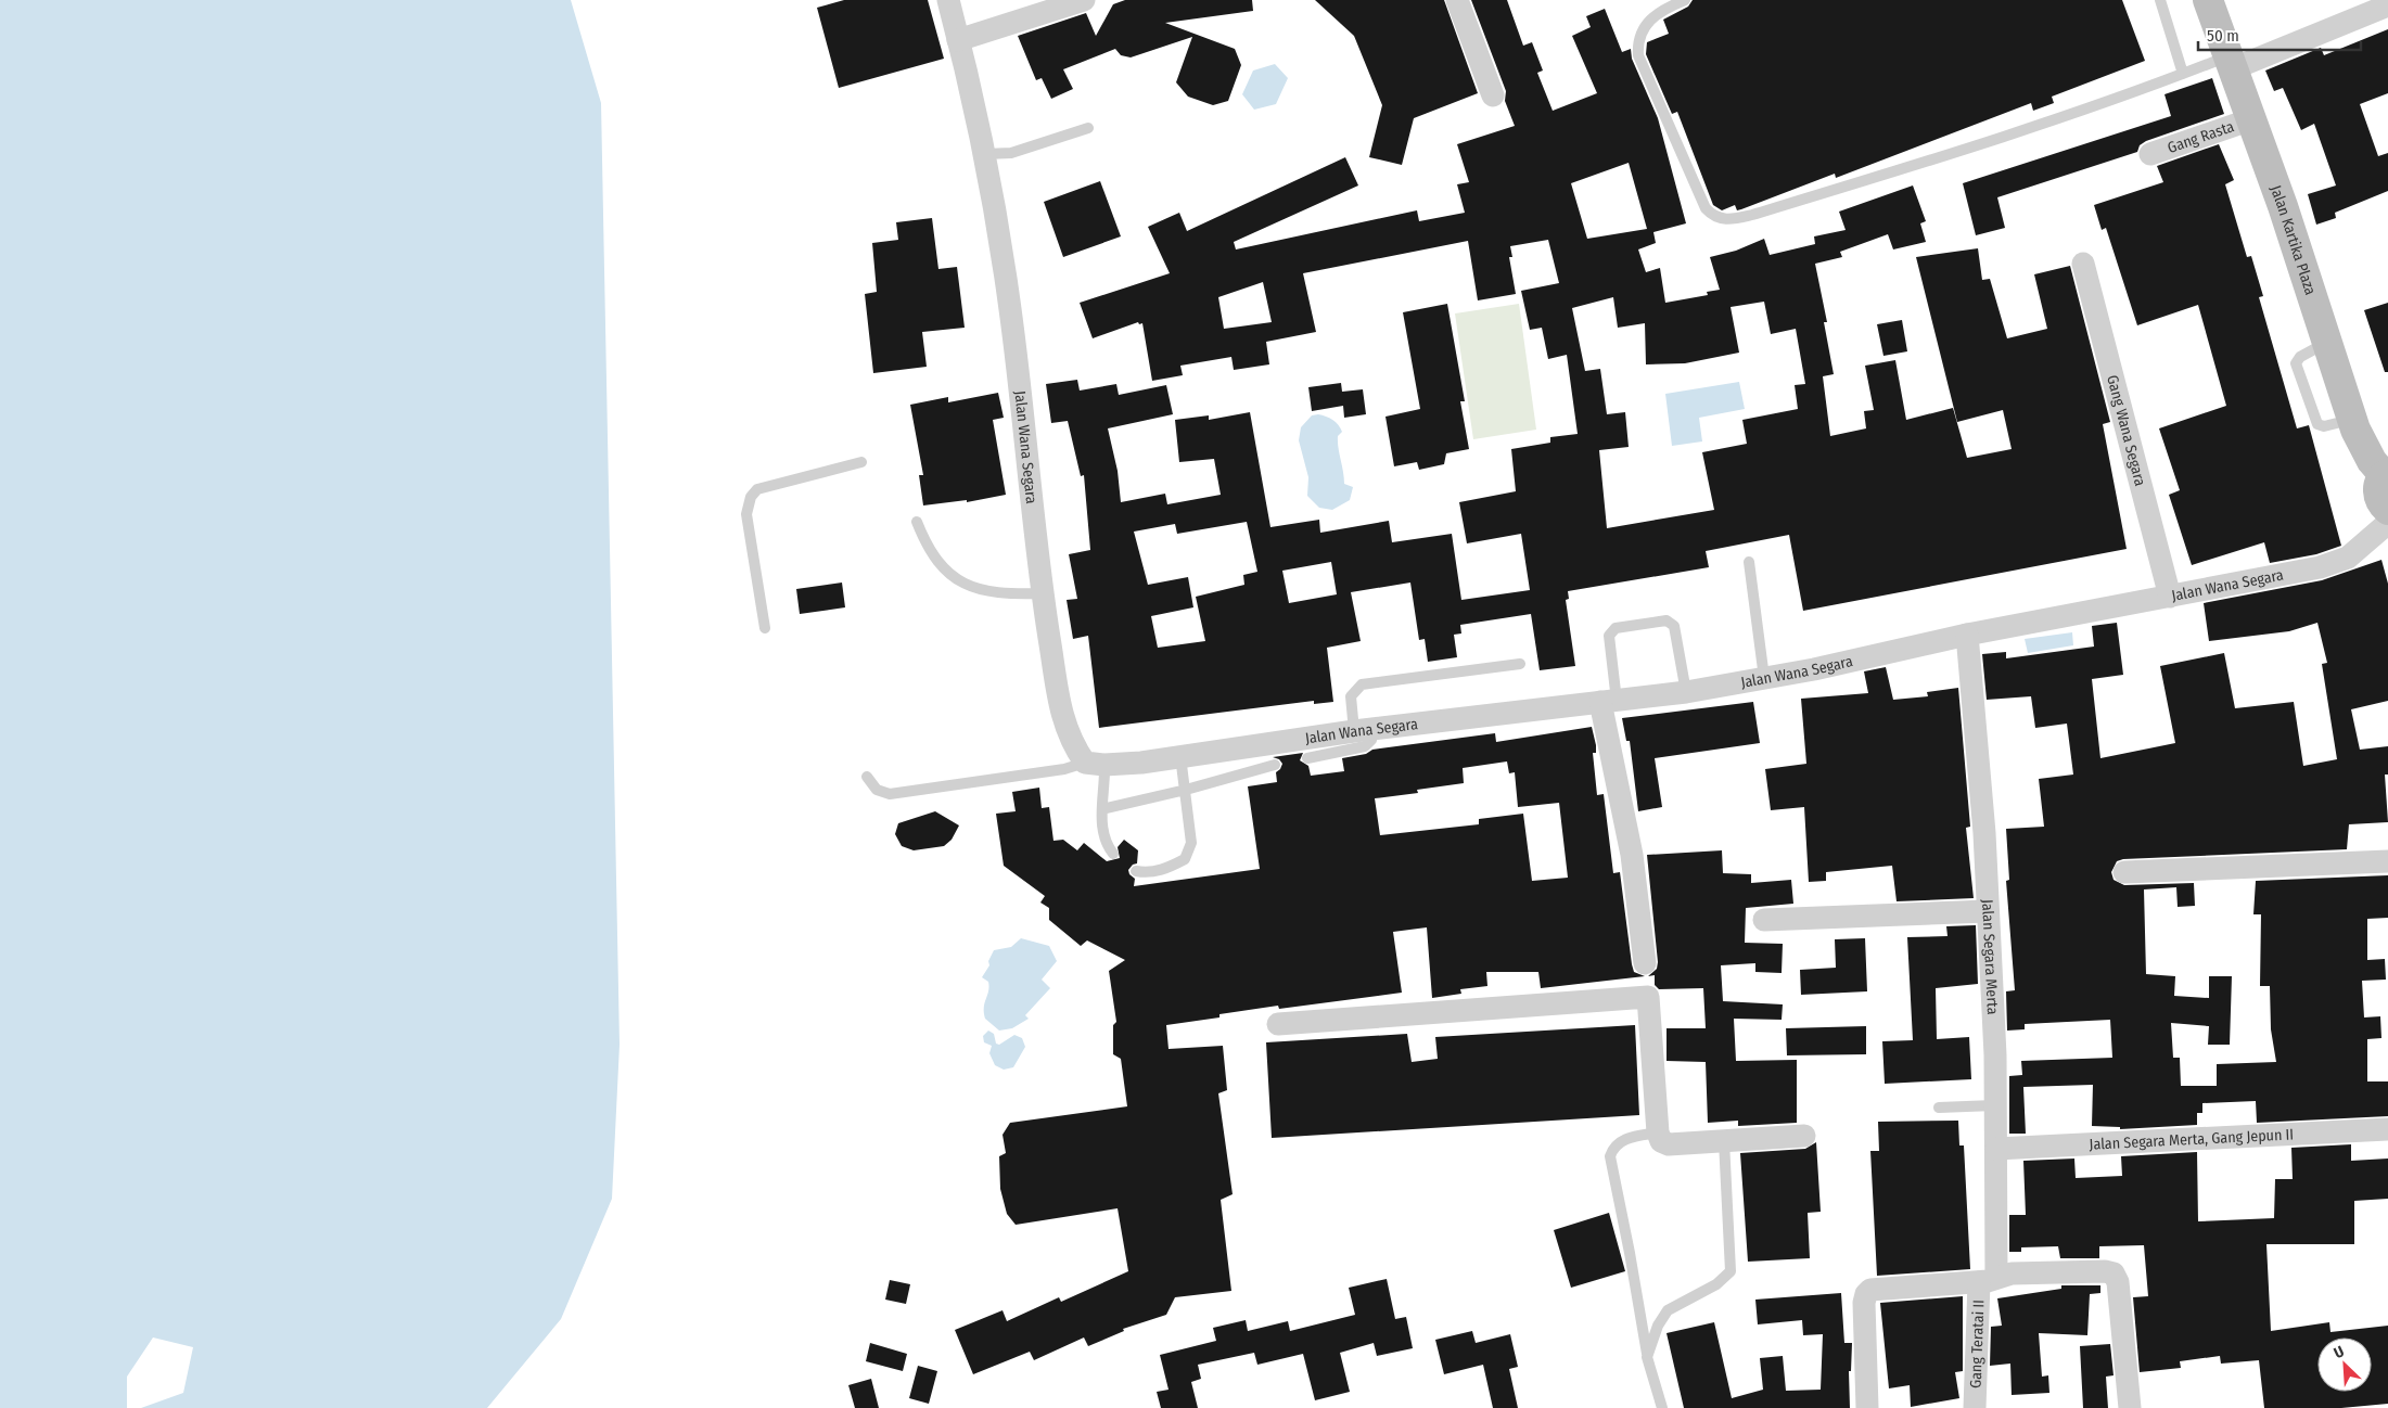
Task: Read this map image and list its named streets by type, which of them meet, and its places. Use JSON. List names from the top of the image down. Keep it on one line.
{"streets":{"main road":["Jalan Kartika Plaza"],"street":["Gang Rasta","Gang Wana Segara","Jalan Wana Segara","Jalan Segara Merta","Jalan Segara Merta, Gang Jepun II","Gang Teratai II"]},"crossings":[["Gang Rasta","Jalan Kartika Plaza"],["Gang Wana Segara","Jalan Wana Segara"],["Jalan Wana Segara","Jalan Segara Merta"],["Jalan Segara Merta","Jalan Segara Merta, Gang Jepun II"],["Jalan Segara Merta","Gang Teratai II"]],"scale_bar":"50 m","north":"top left"}
